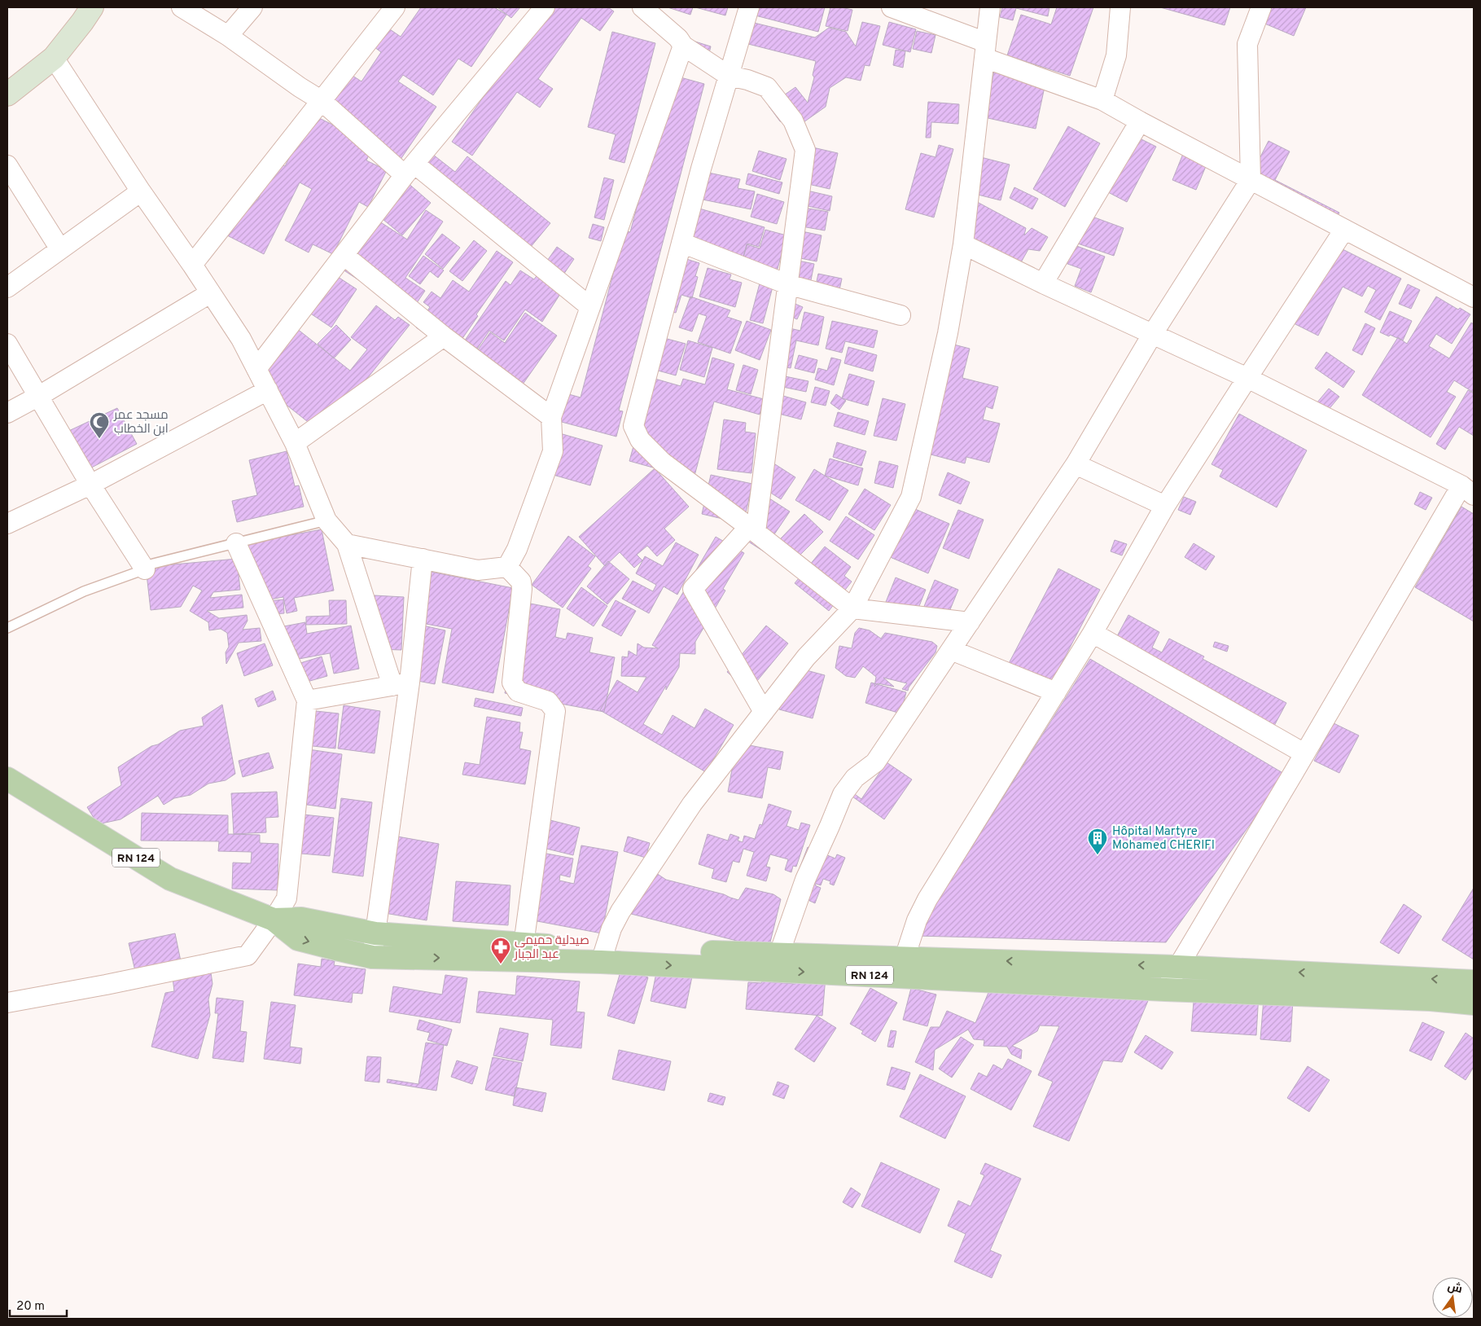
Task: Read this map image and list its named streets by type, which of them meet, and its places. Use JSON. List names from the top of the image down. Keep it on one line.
{"streets":{"main road":["RN 124"]},"places":{"mosque":["مسجد عمر ابن الخطاب"],"building":["Hôpital Martyre Mohamed CHERIFI"],"pharmacy":["صيدلية حميمي عبد الجبار"]},"scale_bar":"20 m","north":"top"}
